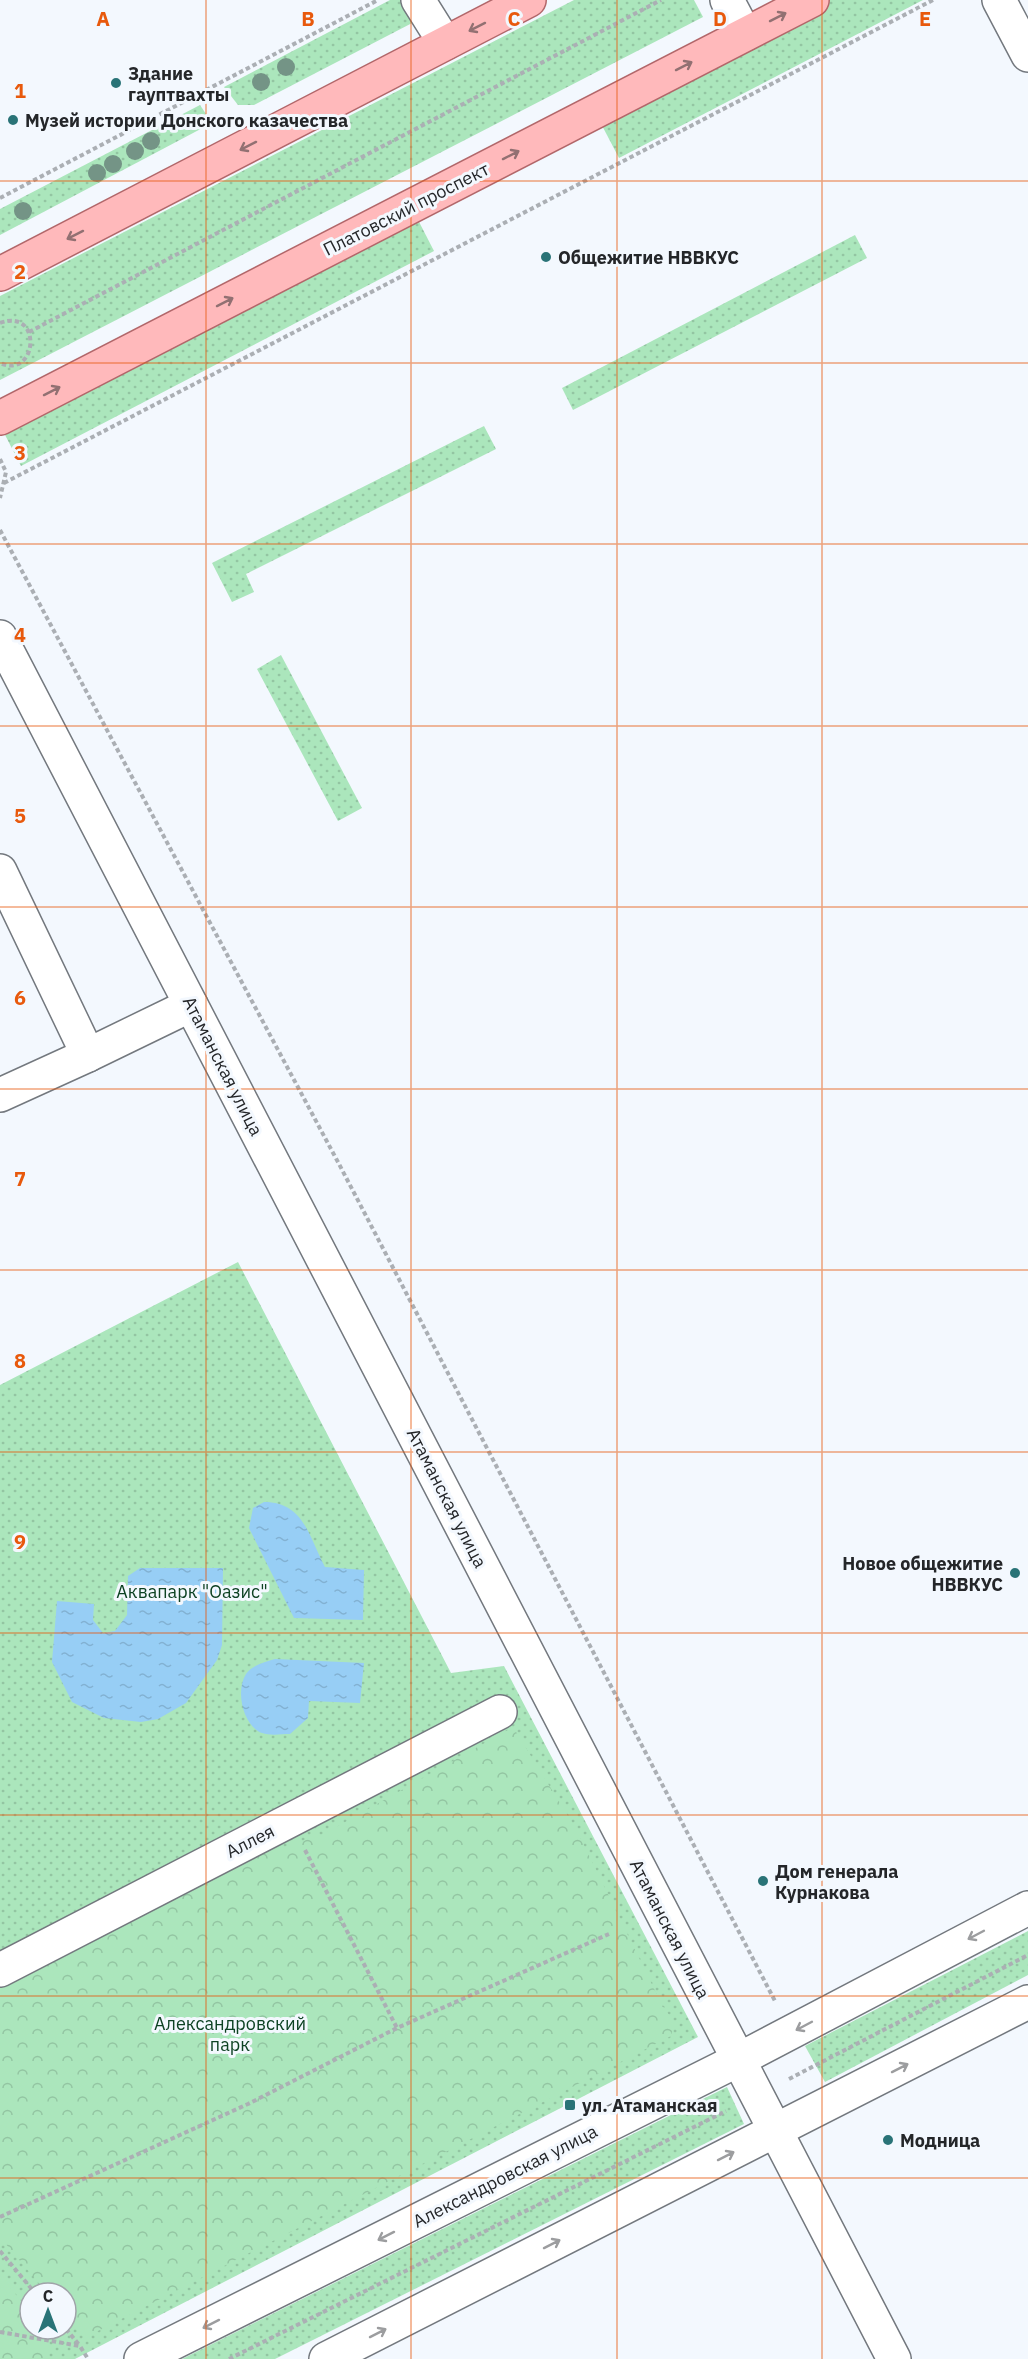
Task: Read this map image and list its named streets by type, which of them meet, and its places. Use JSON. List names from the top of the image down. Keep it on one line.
{"streets":{"main road":["Платовский проспект"],"street":["Атаманская улица","Аллея","Александровская улица"]},"crossings":[["Атаманская улица","Александровская улица"]],"parks":["Аквапарк \"Оазис\"","Александровский парк"],"places":{"other":["Здание гауптвахты","Музей истории Донского казачества","Общежитие НВВКУС","Новое общежитие НВВКУС","Дом генерала Курнакова","Модница"],"transit":["ул. Атаманская"]},"north":"top","grid":{"columns":["A","B","C","D","E"],"rows":["1","2","3","4","5","6","7","8","9"]}}
